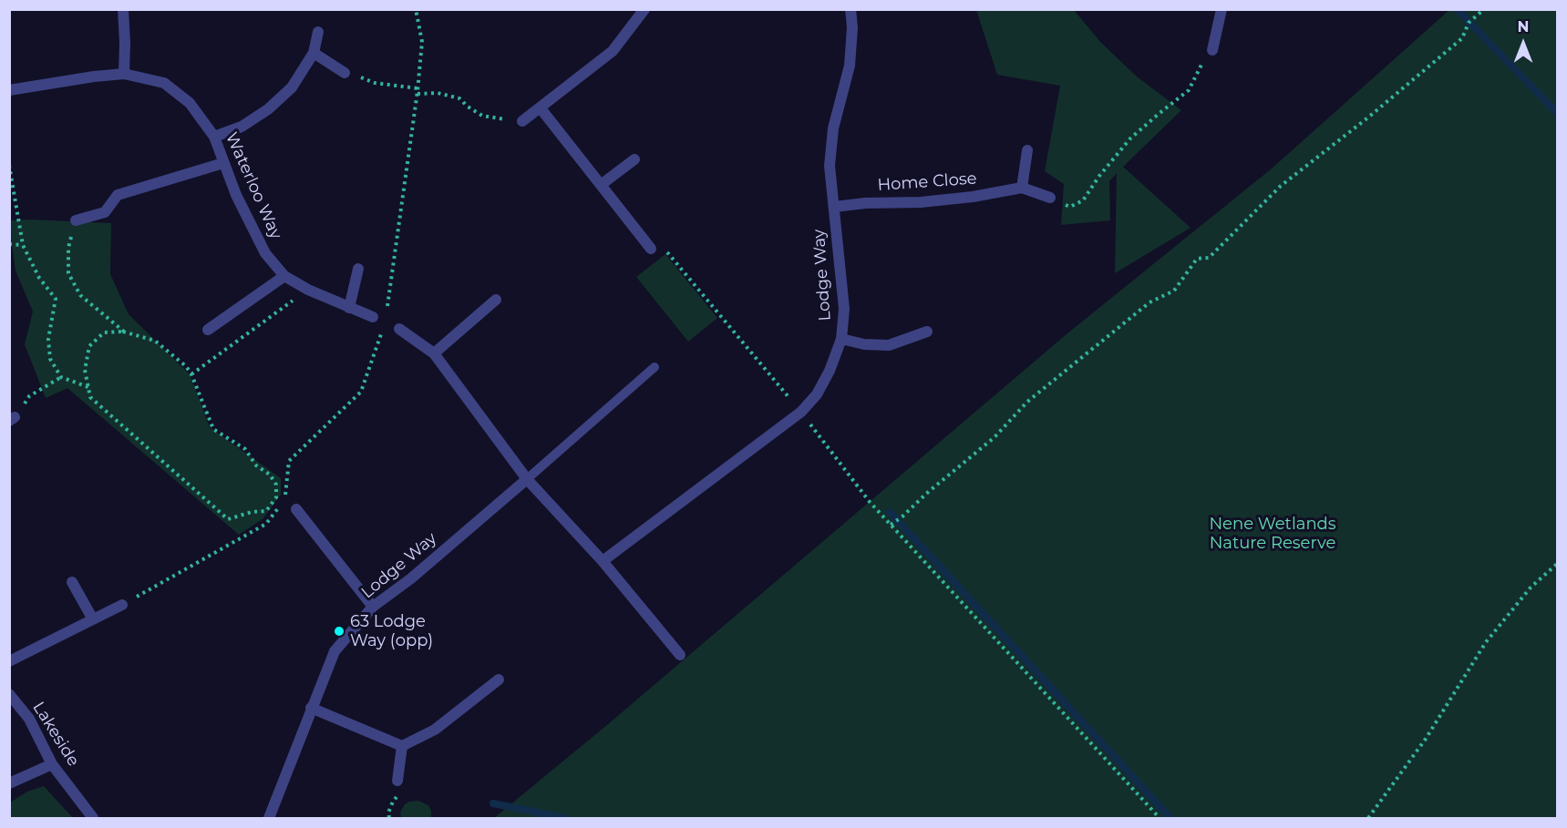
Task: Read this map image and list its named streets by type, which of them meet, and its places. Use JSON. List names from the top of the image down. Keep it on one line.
{"streets":{"street":["Home Close","Waterloo Way","Lodge Way","Lakeside"]},"crossings":[["Home Close","Lodge Way"]],"parks":["Nene Wetlands Nature Reserve"],"places":["63 Lodge Way (opp)"],"north":"top"}
